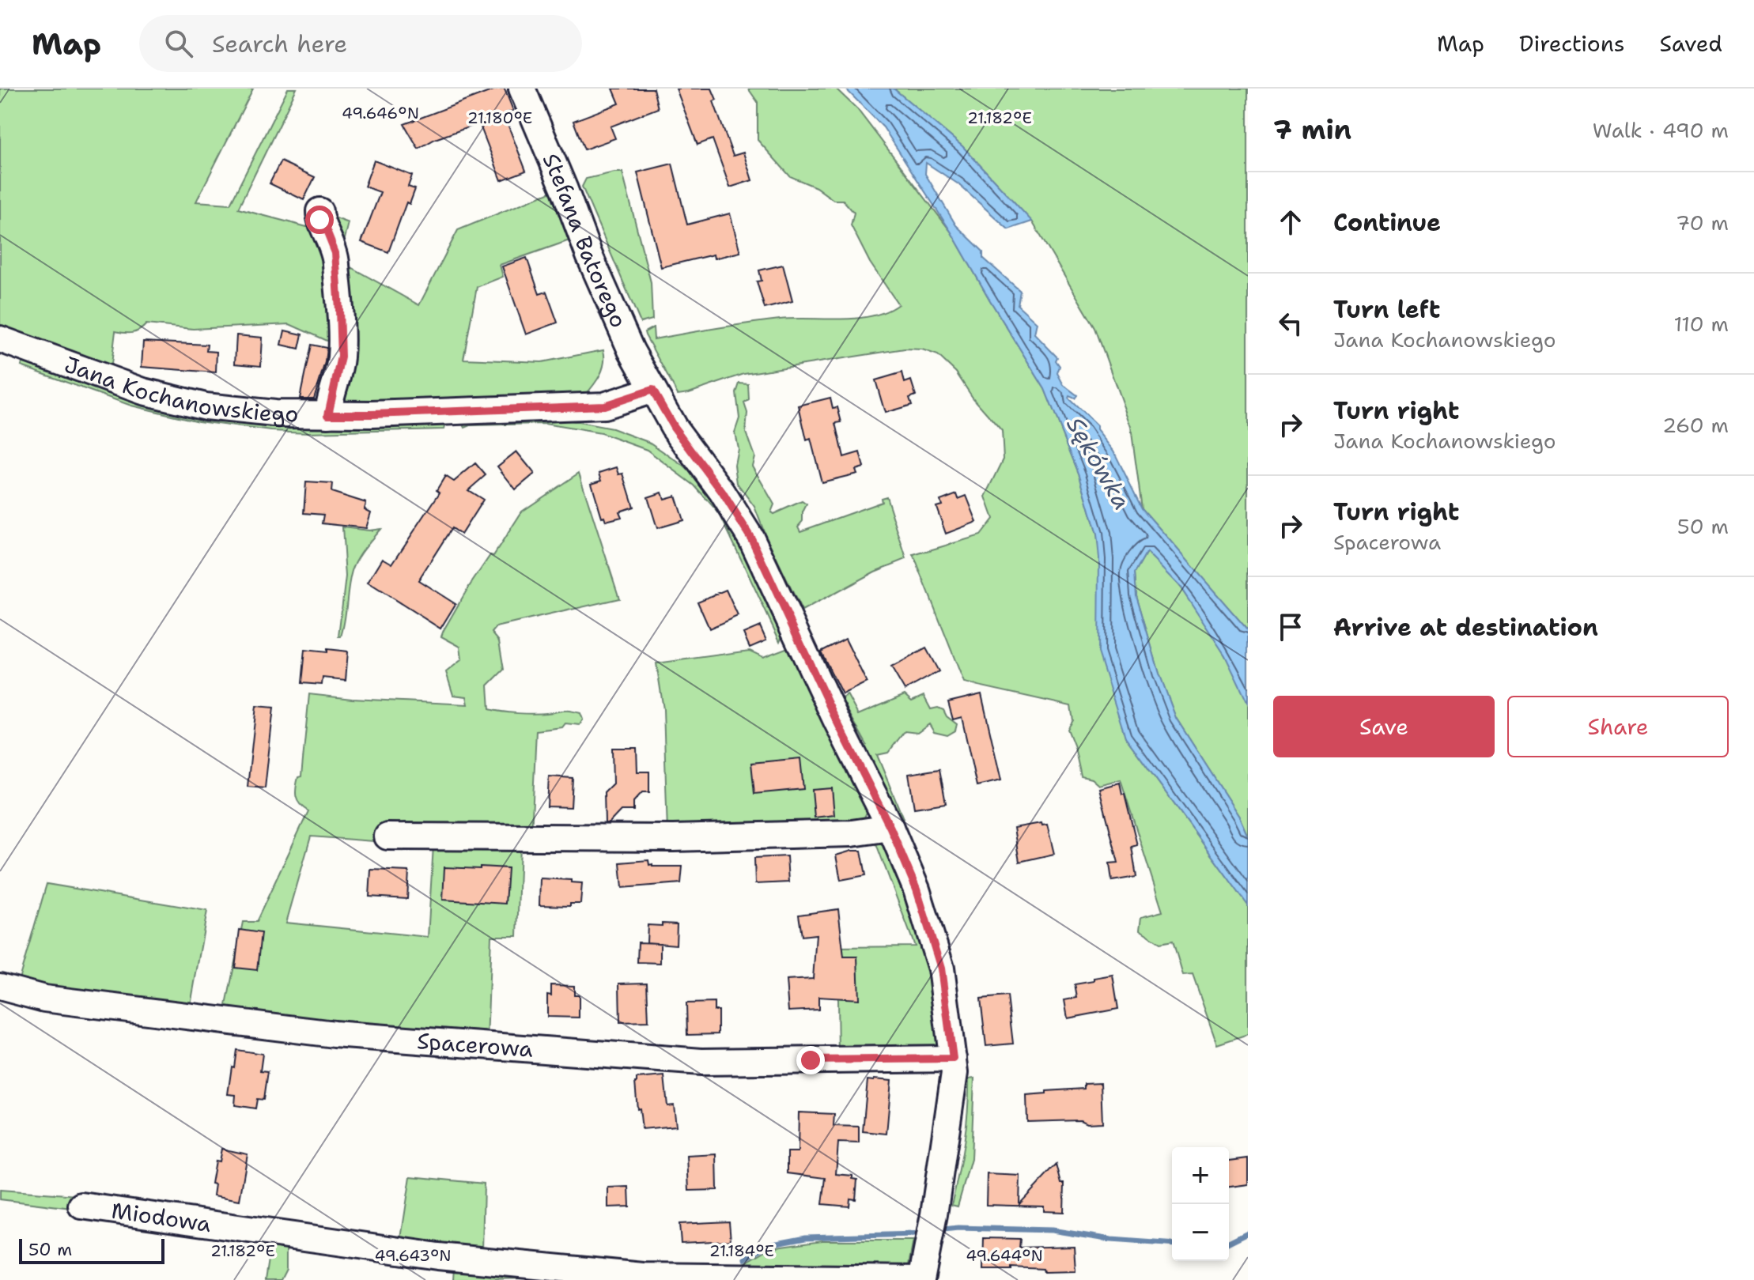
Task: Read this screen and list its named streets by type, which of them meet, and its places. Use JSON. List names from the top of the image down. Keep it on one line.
{"streets":{"street":["Stefana Batorego","Jana Kochanowskiego","Spacerowa","Miodowa"]},"crossings":[["Stefana Batorego","Jana Kochanowskiego"]],"water":["Sękówka"],"scale_bar":"50 m","page":{"header":"Map","search":"Search here","nav":["Map","Directions","Saved"],"heading":["7 min","Walk · 490 m"],"list":[["Continue","70 m"],["Turn left","Jana Kochanowskiego","110 m"],["Turn right","Jana Kochanowskiego","260 m"],["Turn right","Spacerowa","50 m"],"Arrive at destination"],"buttons":["Save","Share"],"map_buttons":["+","−"],"scale":"50 m"},"coordinates":["49.646°N","21.180°E","21.182°E","21.184°E","49.643°N","49.644°N"]}
